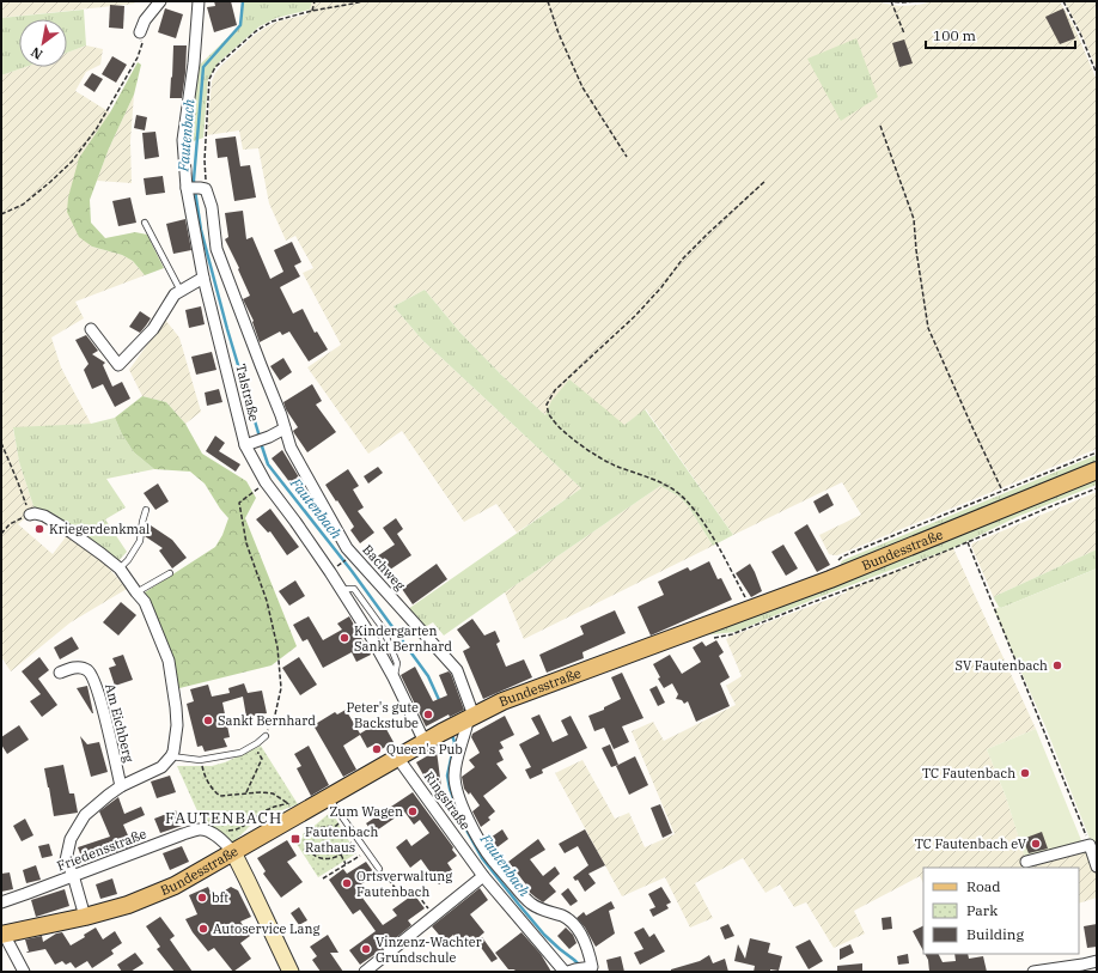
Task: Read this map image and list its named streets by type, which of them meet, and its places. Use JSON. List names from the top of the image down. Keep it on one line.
{"streets":{"main road":["Bundesstraße"],"street":["Talstraße","Bachweg","Am Eichberg","Ringstraße","Friedensstraße"]},"crossings":[["Talstraße","Bundesstraße"],["Bundesstraße","Bachweg"],["Bundesstraße","Am Eichberg"],["Bundesstraße","Ringstraße"],["Am Eichberg","Friedensstraße"]],"districts":["FAUTENBACH"],"water":["Fautenbach"],"places":{"other":["Kriegerdenkmal","Kindergarten Sankt Bernhard","SV Fautenbach","Peter's gute Backstube","Sankt Bernhard","Queen's Pub","TC Fautenbach","Zum Wagen","TC Fautenbach eV","Ortsverwaltung Fautenbach","bft","Autoservice Lang","Vinzenz-Wachter Grundschule"],"transit":["Fautenbach Rathaus"]},"legend":["Road","Park","Building"],"scale_bar":"100 m","north":"bottom left"}
